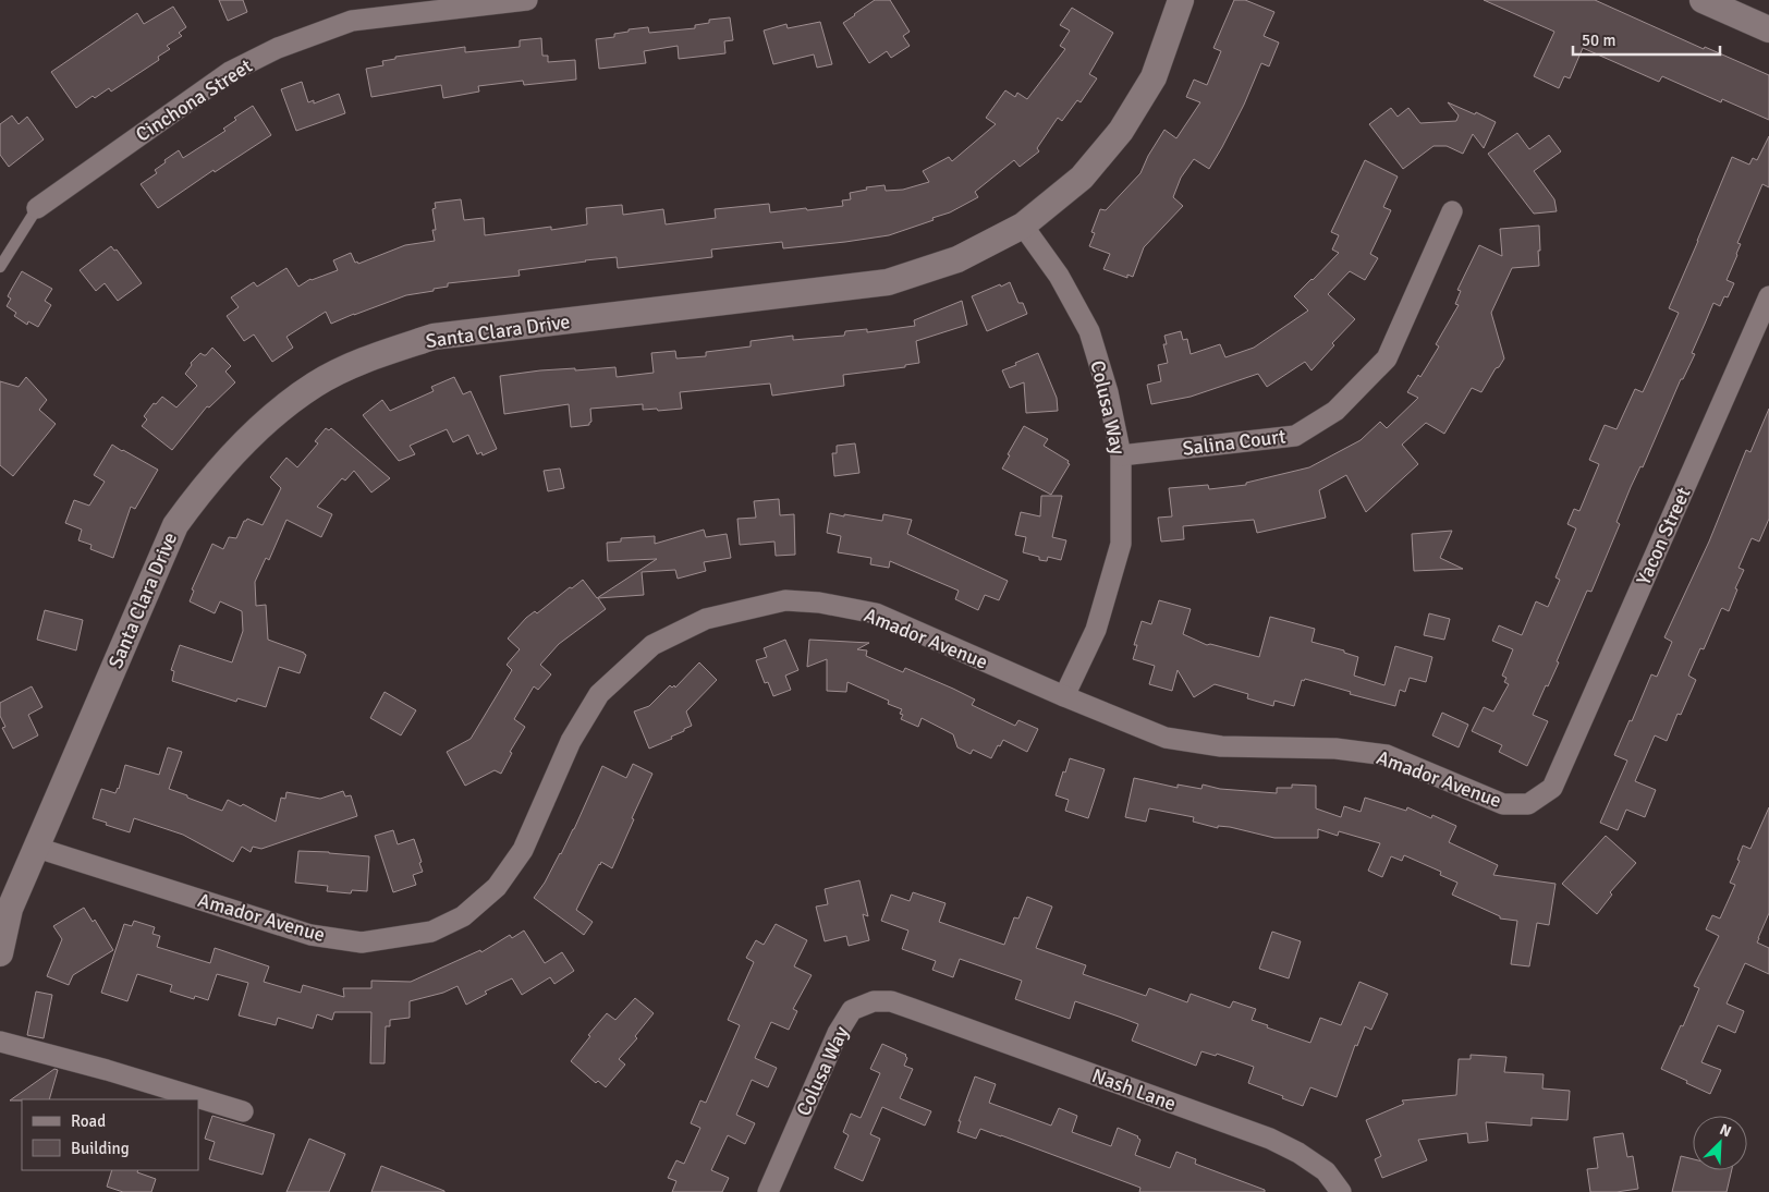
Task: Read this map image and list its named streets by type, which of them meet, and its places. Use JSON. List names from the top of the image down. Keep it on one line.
{"streets":{"street":["Cinchona Street","Santa Clara Drive","Colusa Way","Salina Court","Yacon Street","Amador Avenue","Nash Lane"]},"crossings":[["Santa Clara Drive","Colusa Way"],["Santa Clara Drive","Amador Avenue"],["Colusa Way","Salina Court"],["Colusa Way","Amador Avenue"],["Colusa Way","Nash Lane"],["Yacon Street","Amador Avenue"]],"legend":["Road","Building"],"scale_bar":"50 m","north":"top right"}
